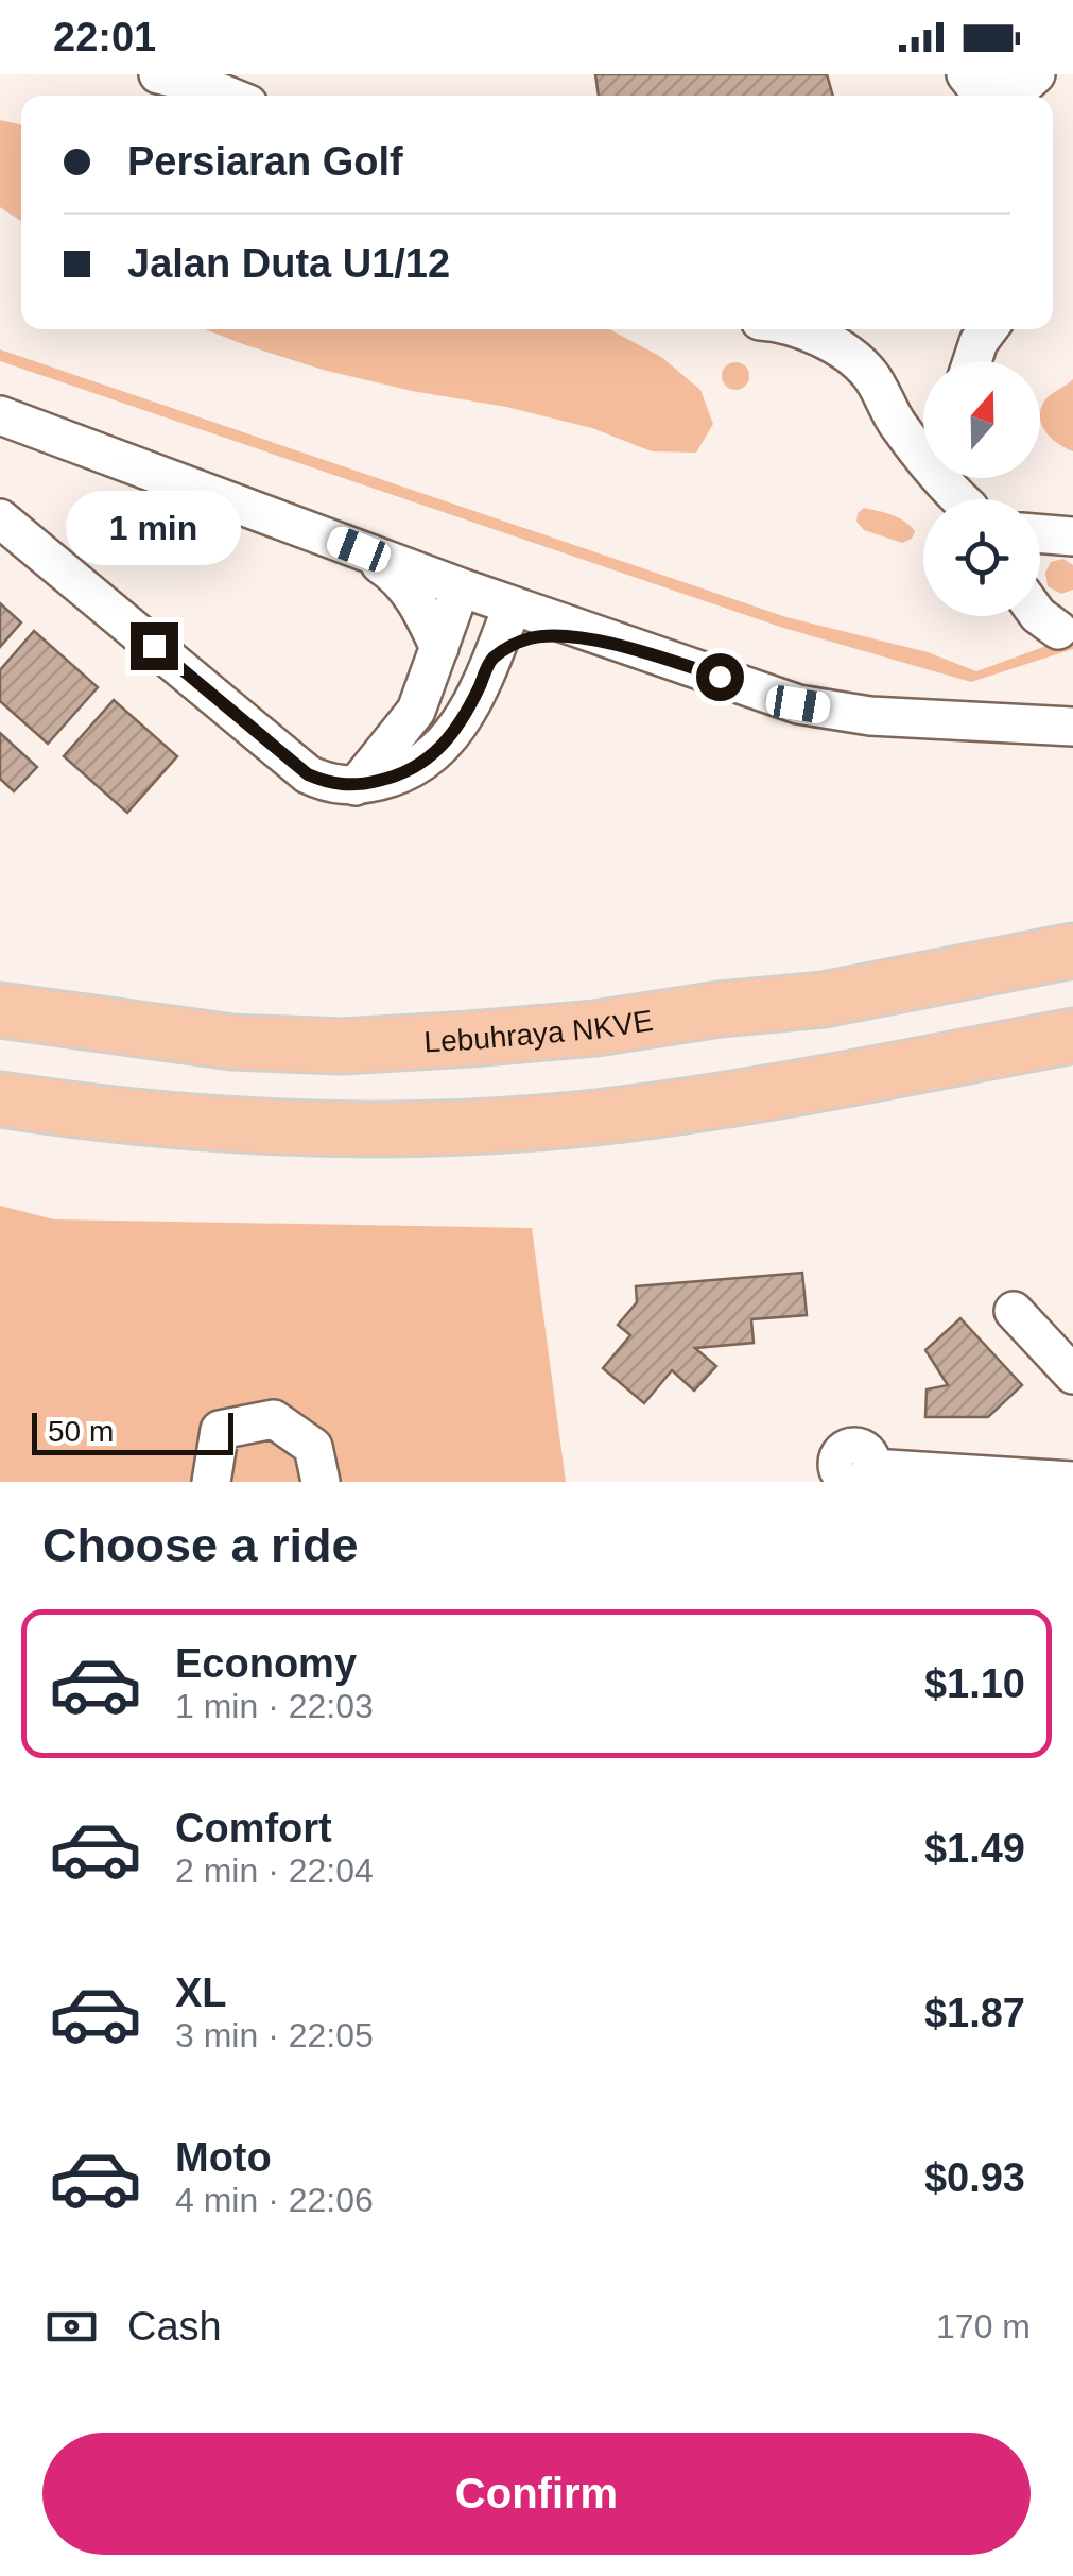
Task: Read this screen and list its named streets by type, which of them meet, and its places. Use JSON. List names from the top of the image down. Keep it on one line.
{"streets":{"highway":["Lebuhraya NKVE"]},"scale_bar":"50 m","north":"top","page":{"status":"22:01","banner":["Persiaran Golf","Jalan Duta U1/12"],"bubble":"1 min","scale":"50 m","heading":"Choose a ride","list":[{"name":"Economy","note":"1 min · 22:03","value":"$1.10"},{"name":"Comfort","note":"2 min · 22:04","value":"$1.49"},{"name":"XL","note":"3 min · 22:05","value":"$1.87"},{"name":"Moto","note":"4 min · 22:06","value":"$0.93"}],"pay":["Cash","170 m"],"buttons":"Confirm"}}
